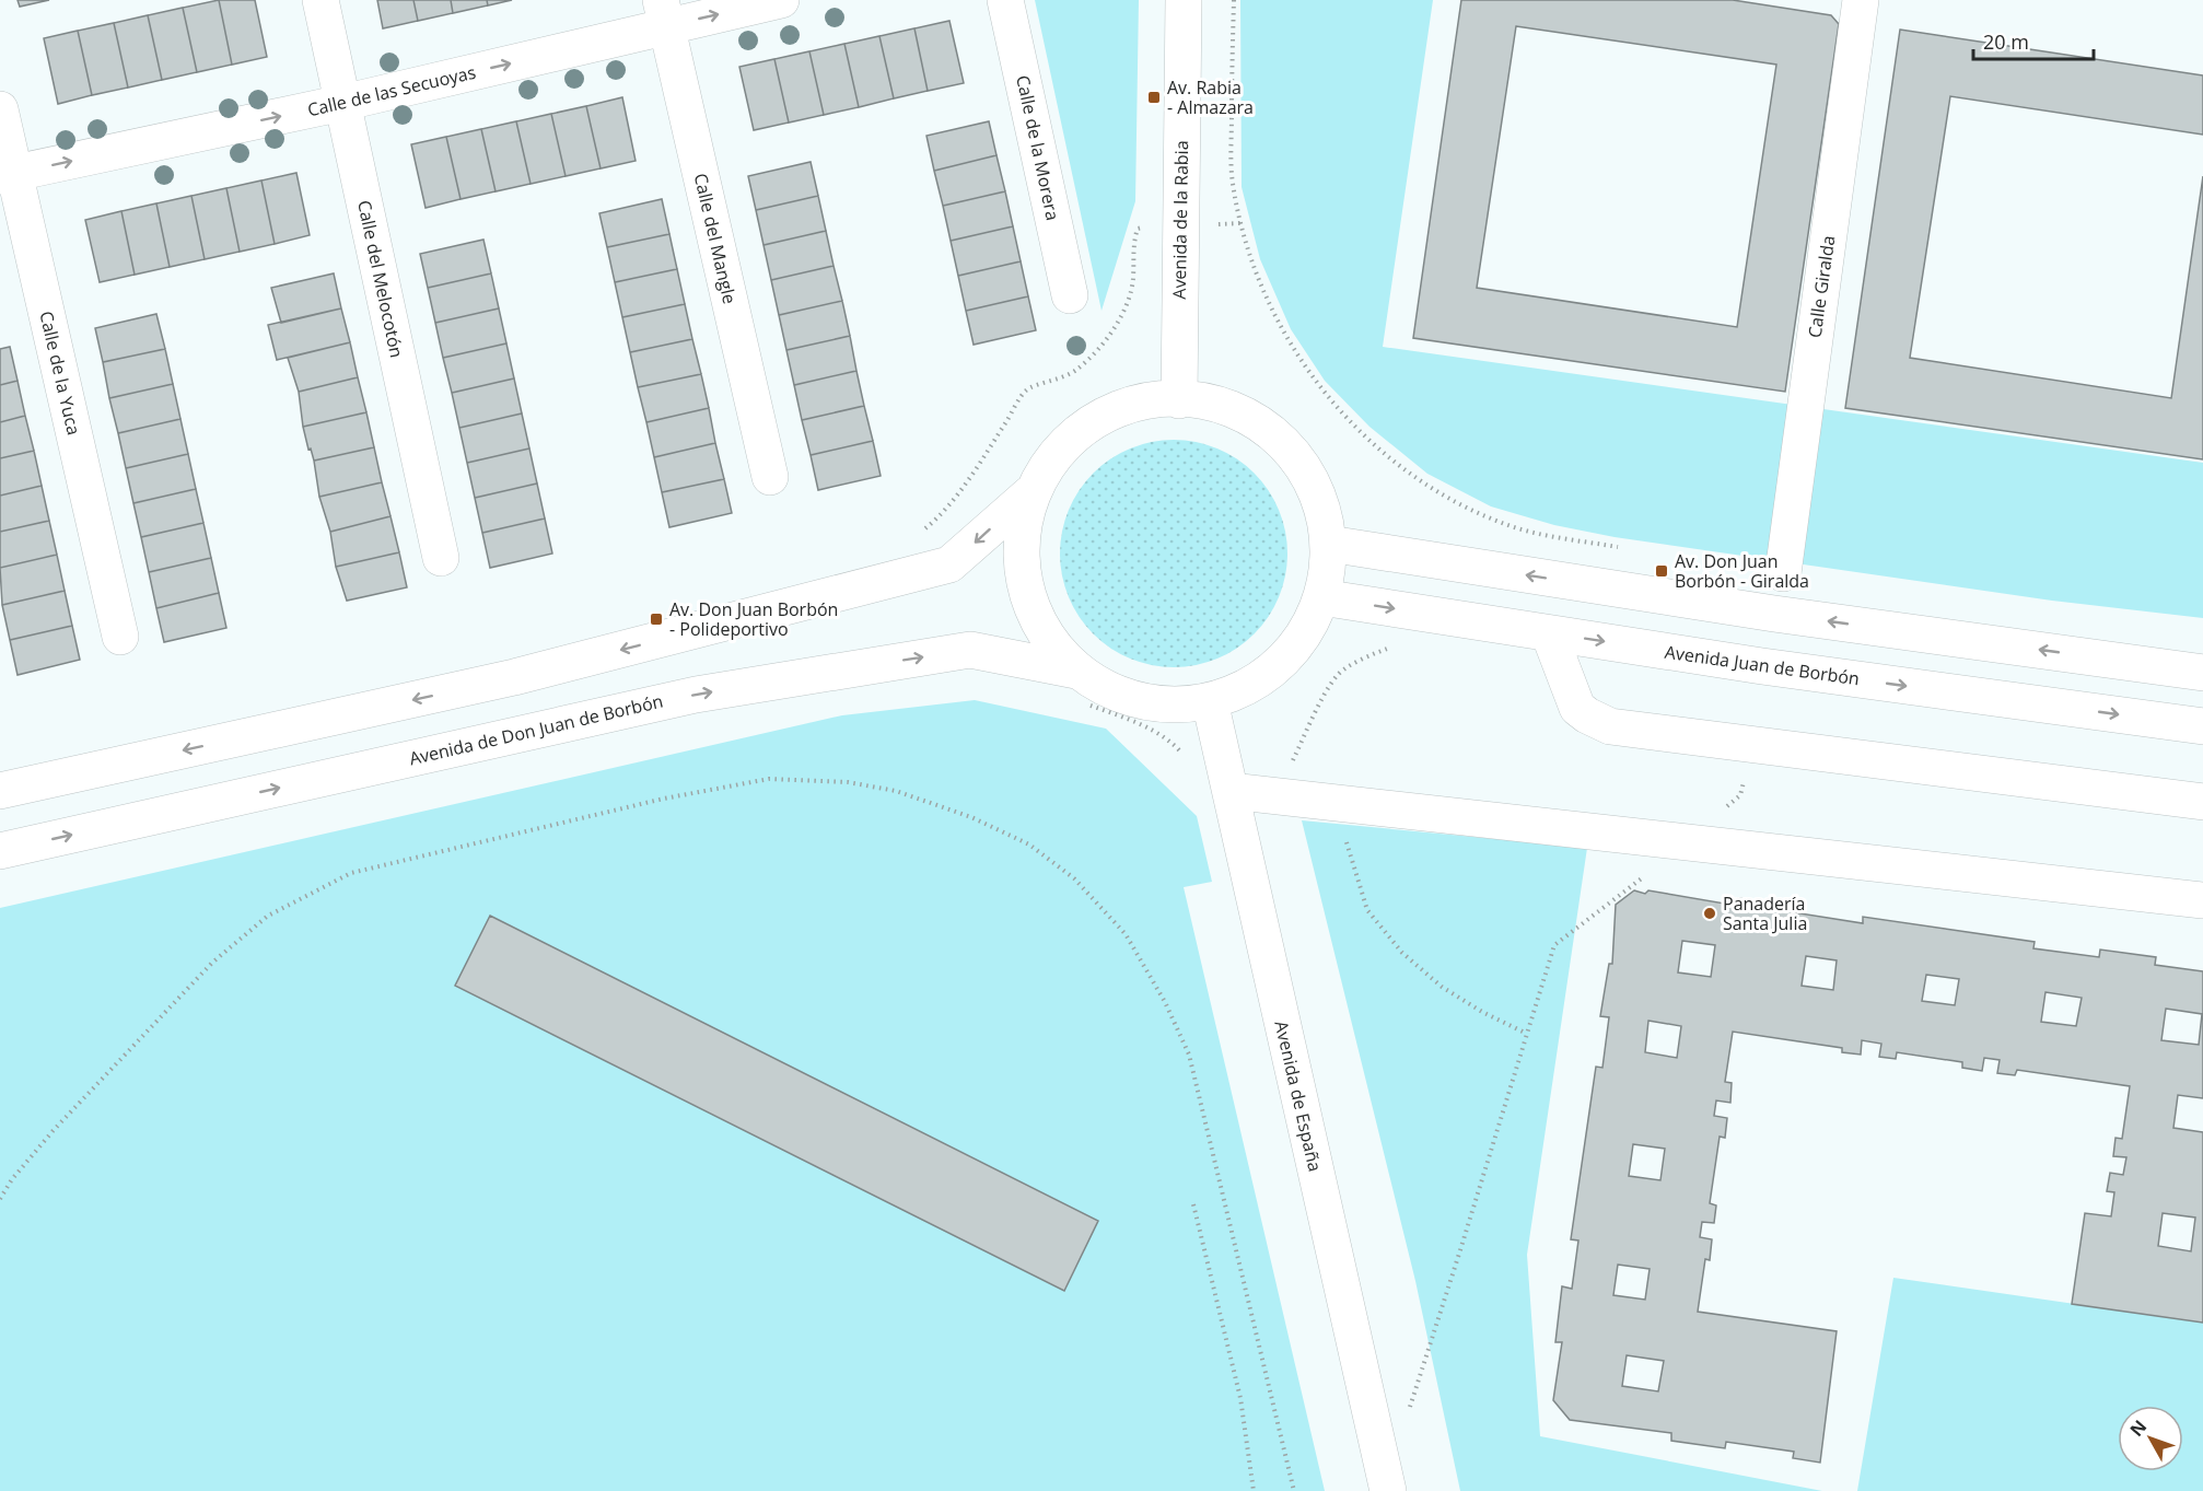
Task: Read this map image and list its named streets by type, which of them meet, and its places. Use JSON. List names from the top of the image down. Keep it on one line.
{"streets":{"street":["Calle de las Secuoyas","Calle de la Morera","Avenida de la Rabia","Calle del Mangle","Calle del Melocotón","Calle Giralda","Calle de la Yuca","Avenida Juan de Borbón","Avenida de Don Juan de Borbón","Avenida de España"]},"crossings":[["Calle de las Secuoyas","Calle del Mangle"],["Calle de las Secuoyas","Calle del Melocotón"],["Calle de las Secuoyas","Calle de la Yuca"]],"one_way":["Calle de las Secuoyas"],"places":{"transit":["Av. Rabia - Almazara","Av. Don Juan Borbón - Giralda","Av. Don Juan Borbón - Polideportivo"],"other":["Panadería Santa Julia"]},"scale_bar":"20 m","north":"top left"}
